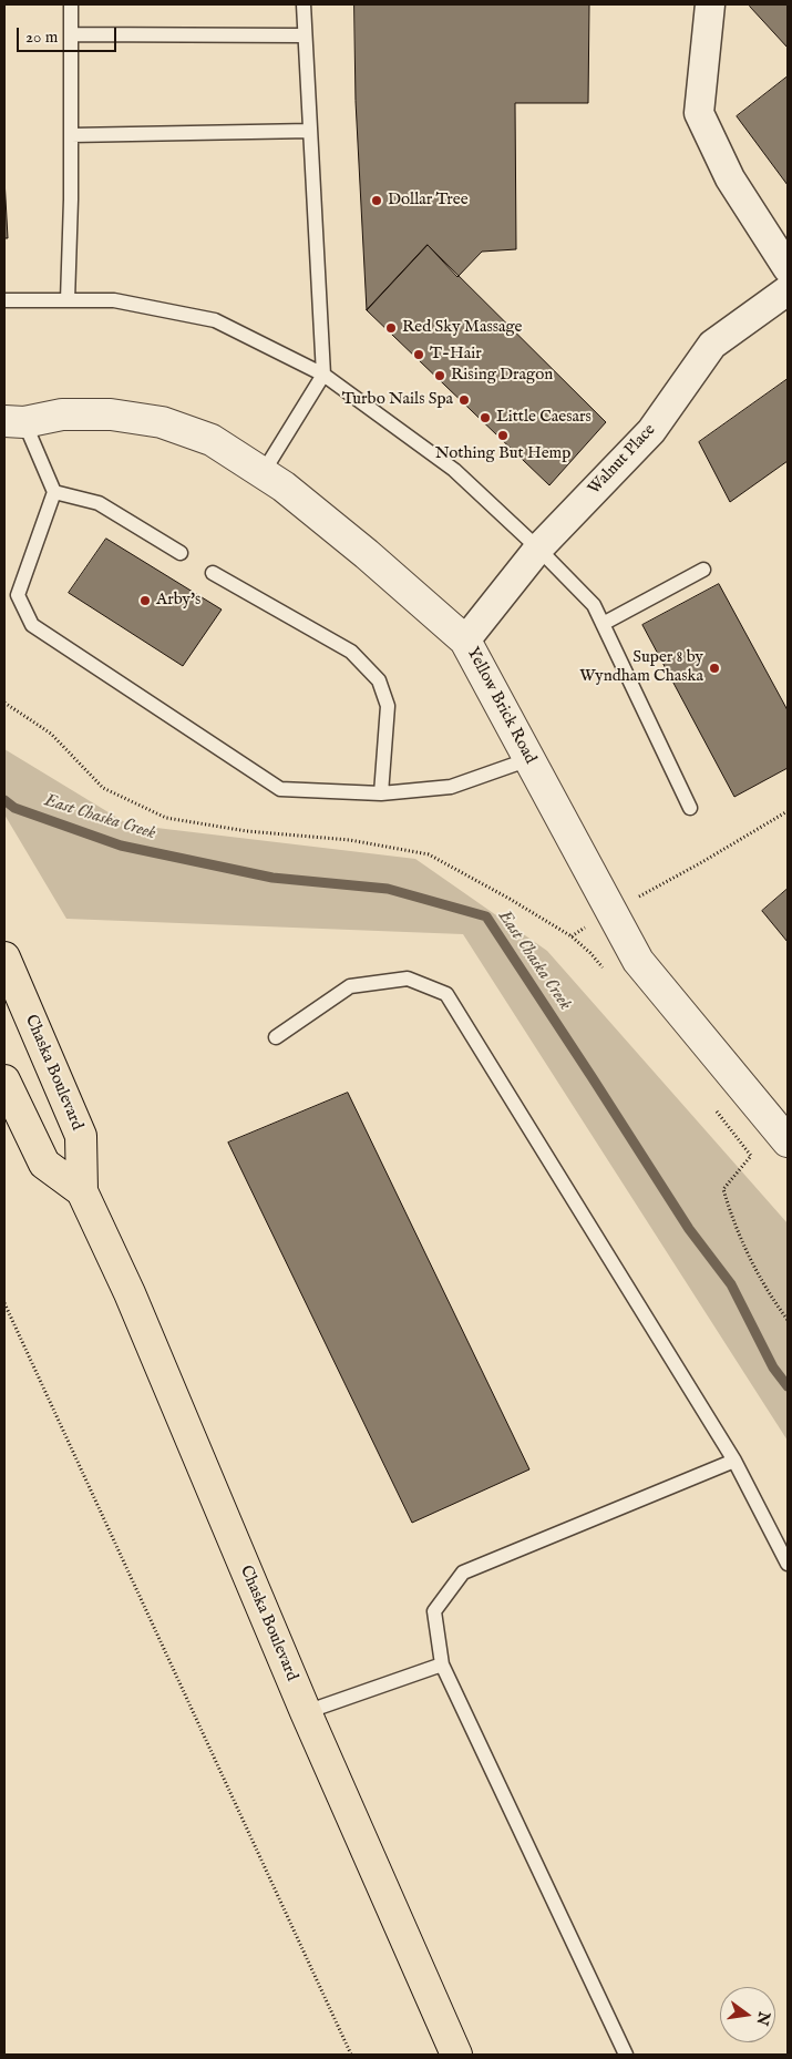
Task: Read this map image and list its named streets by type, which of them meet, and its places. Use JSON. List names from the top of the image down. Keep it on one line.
{"streets":{"main road":["Chaska Boulevard"],"street":["Walnut Place","Yellow Brick Road"]},"crossings":[["Walnut Place","Yellow Brick Road"]],"water":["East Chaska Creek"],"places":["Dollar Tree","Red Sky Massage","T-Hair","Rising Dragon","Turbo Nails Spa","Little Caesars","Nothing But Hemp","Arby's","Super 8 by Wyndham Chaska"],"scale_bar":"20 m","north":"right"}
